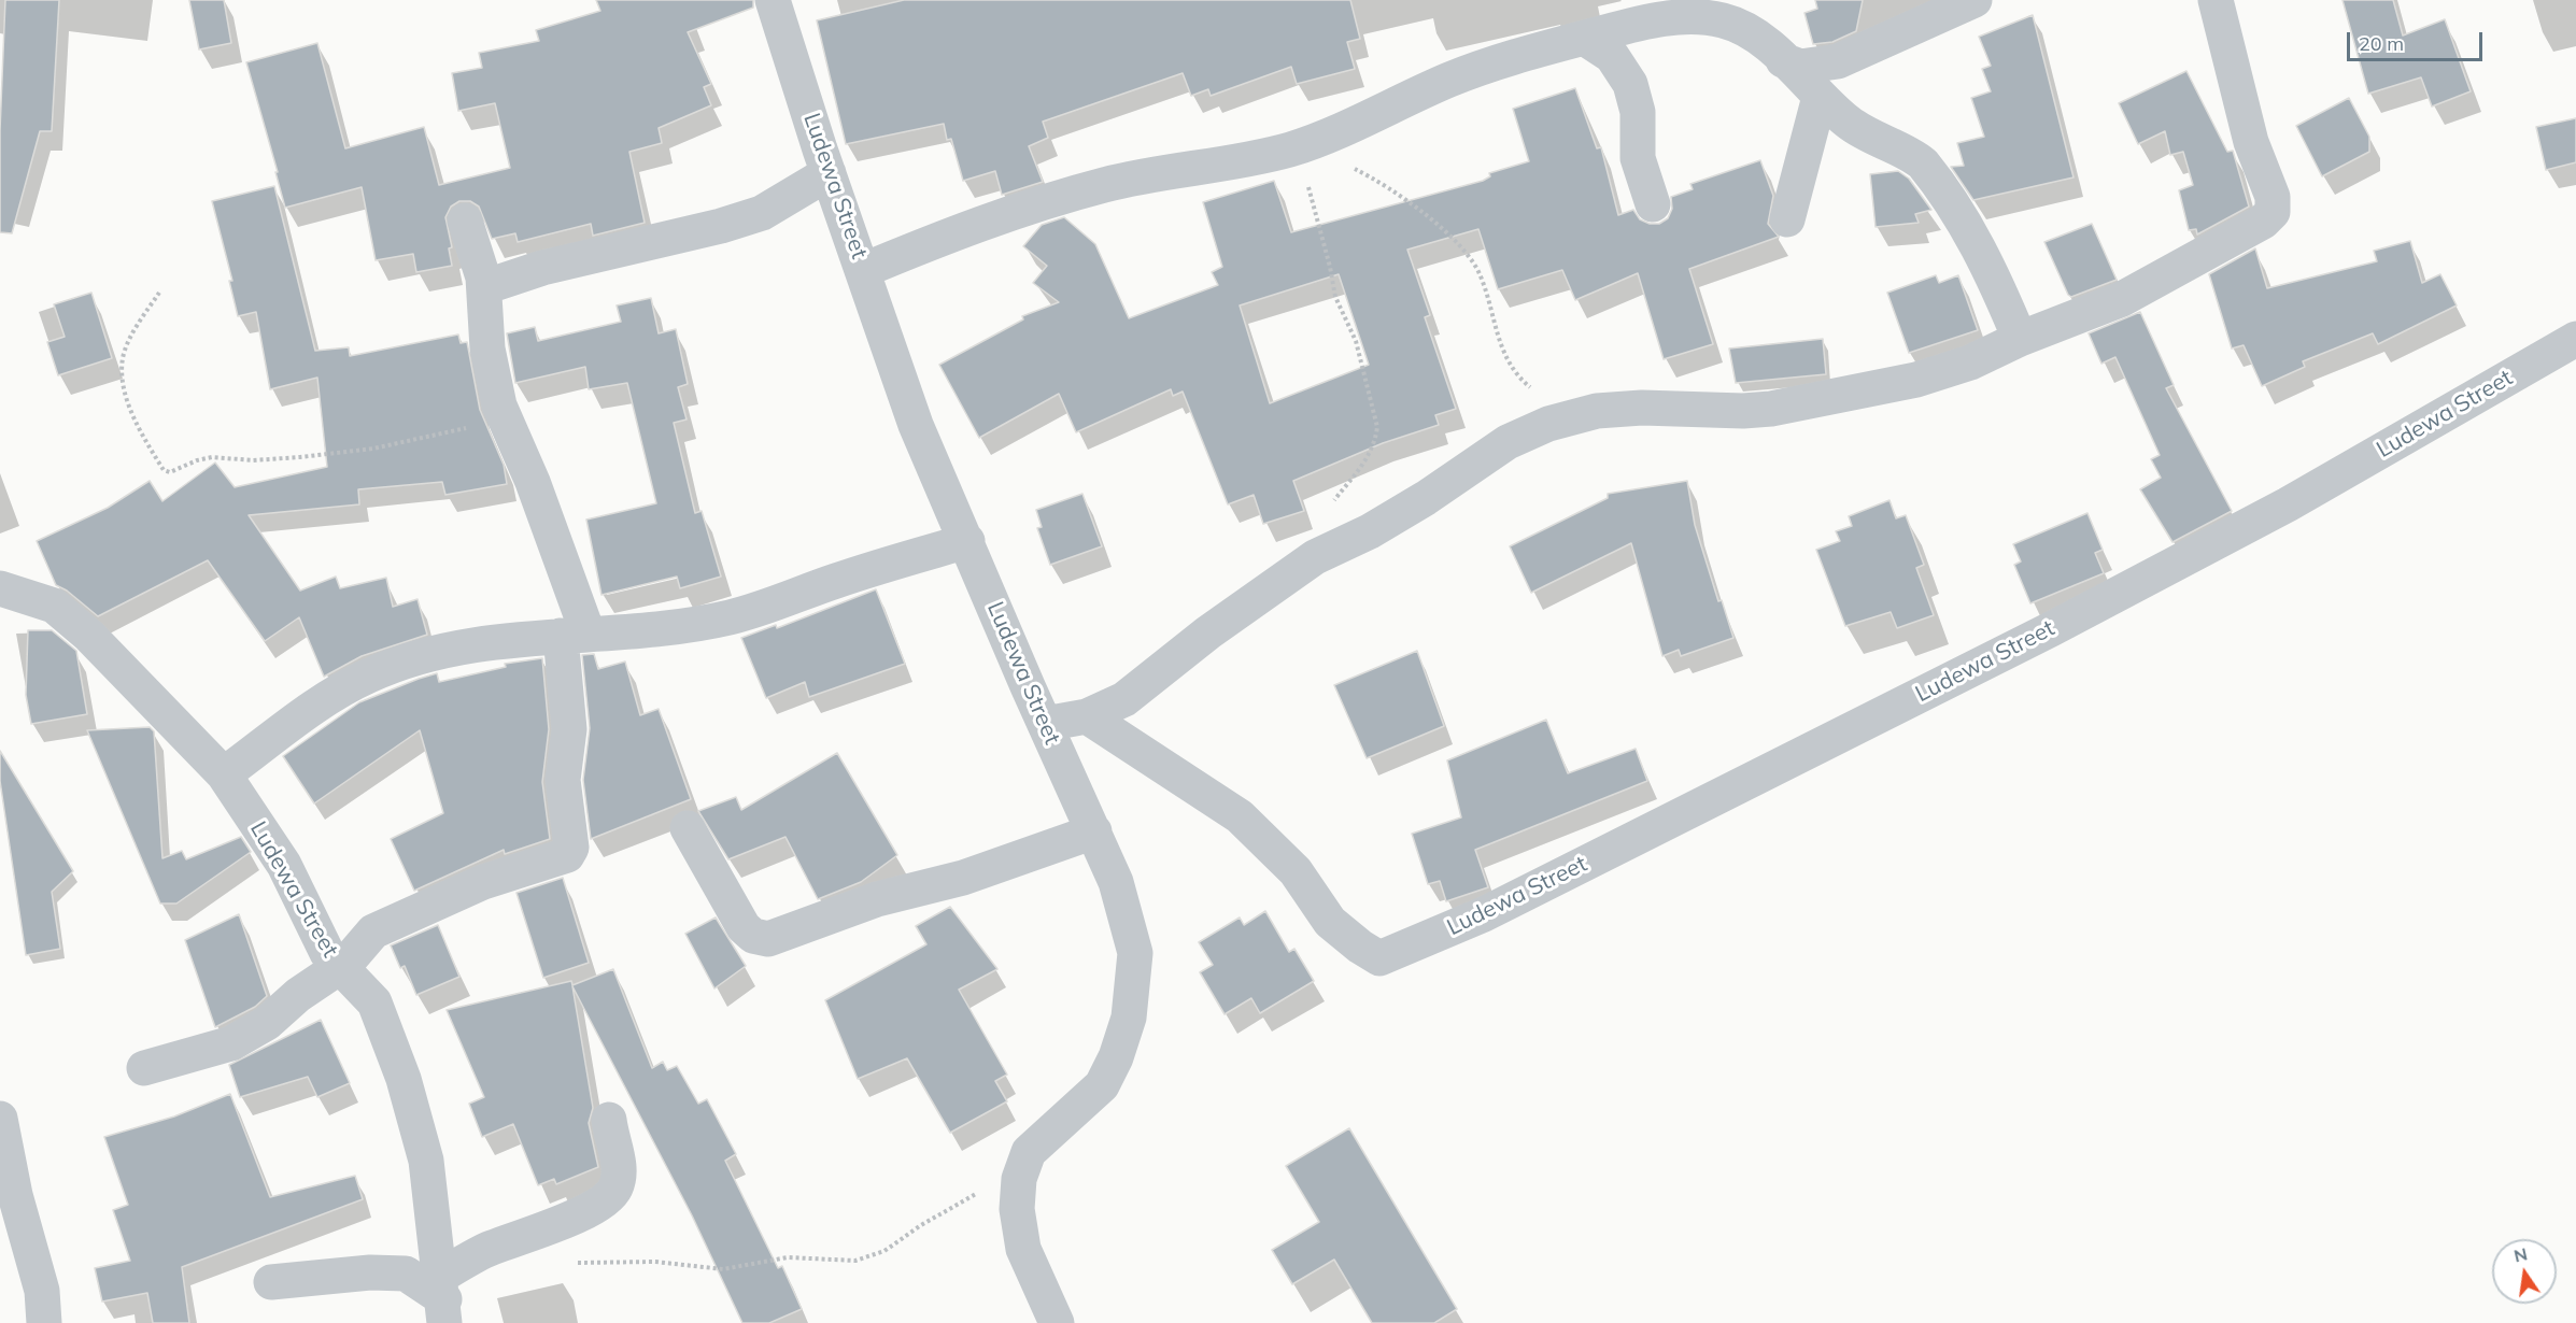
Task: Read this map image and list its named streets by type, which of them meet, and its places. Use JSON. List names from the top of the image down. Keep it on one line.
{"streets":{"street":["Ludewa Street"]},"scale_bar":"20 m","north":"top"}
